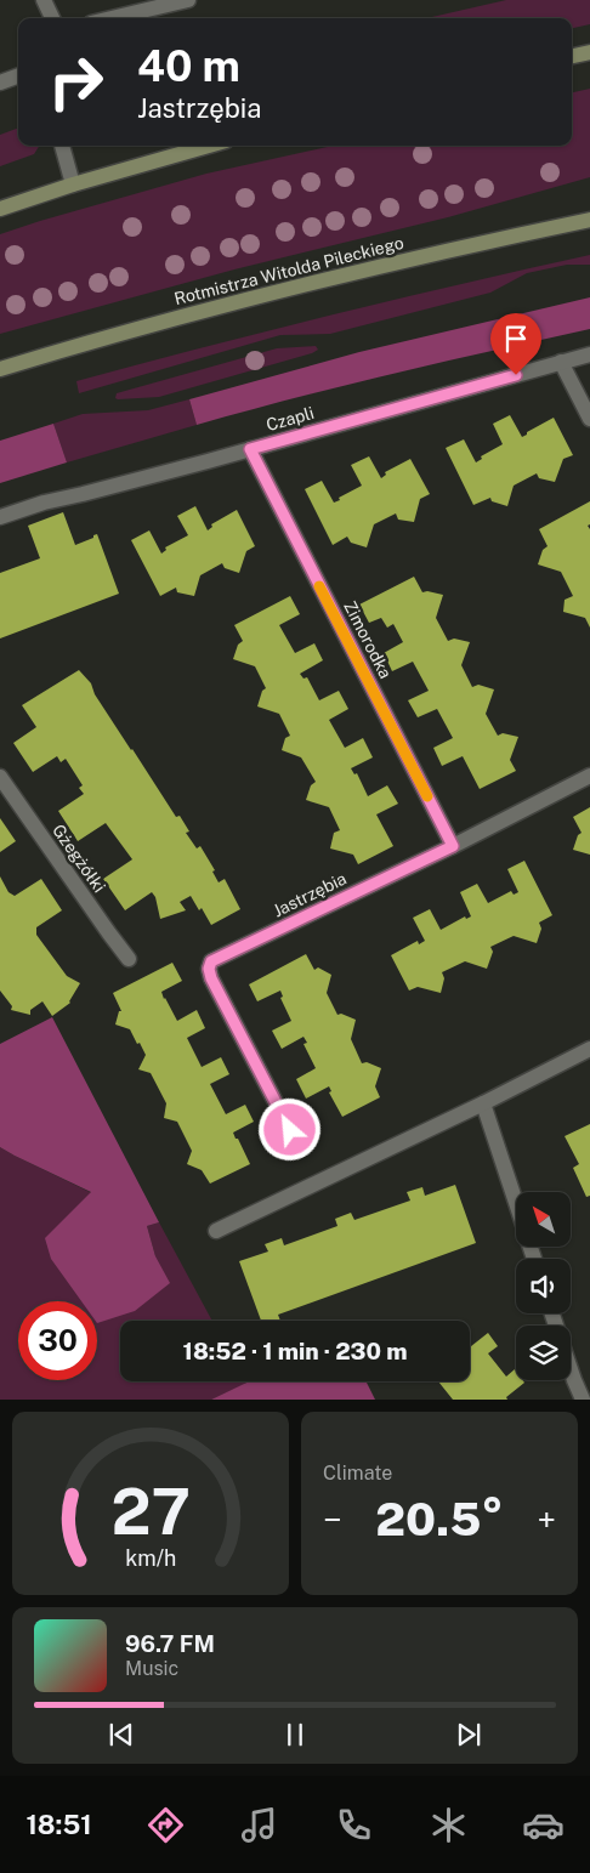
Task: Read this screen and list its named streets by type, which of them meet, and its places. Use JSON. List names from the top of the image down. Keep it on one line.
{"streets":{"main road":["Rotmistrza Witolda Pileckiego"],"street":["Czapli","Zimorodka","Gżegżółki","Jastrzębia"]},"crossings":[["Czapli","Zimorodka"],["Zimorodka","Jastrzębia"]],"north":"top left","page":{"turn":["40 m","Jastrzębia"],"limit":"30","trip":"18:52 · 1 min · 230 m","tile":"Climate","heat":["−","20.5°","+"],"song":["96.7 FM","Music"],"tabs":"18:51","gauge":["27","km/h"]}}
